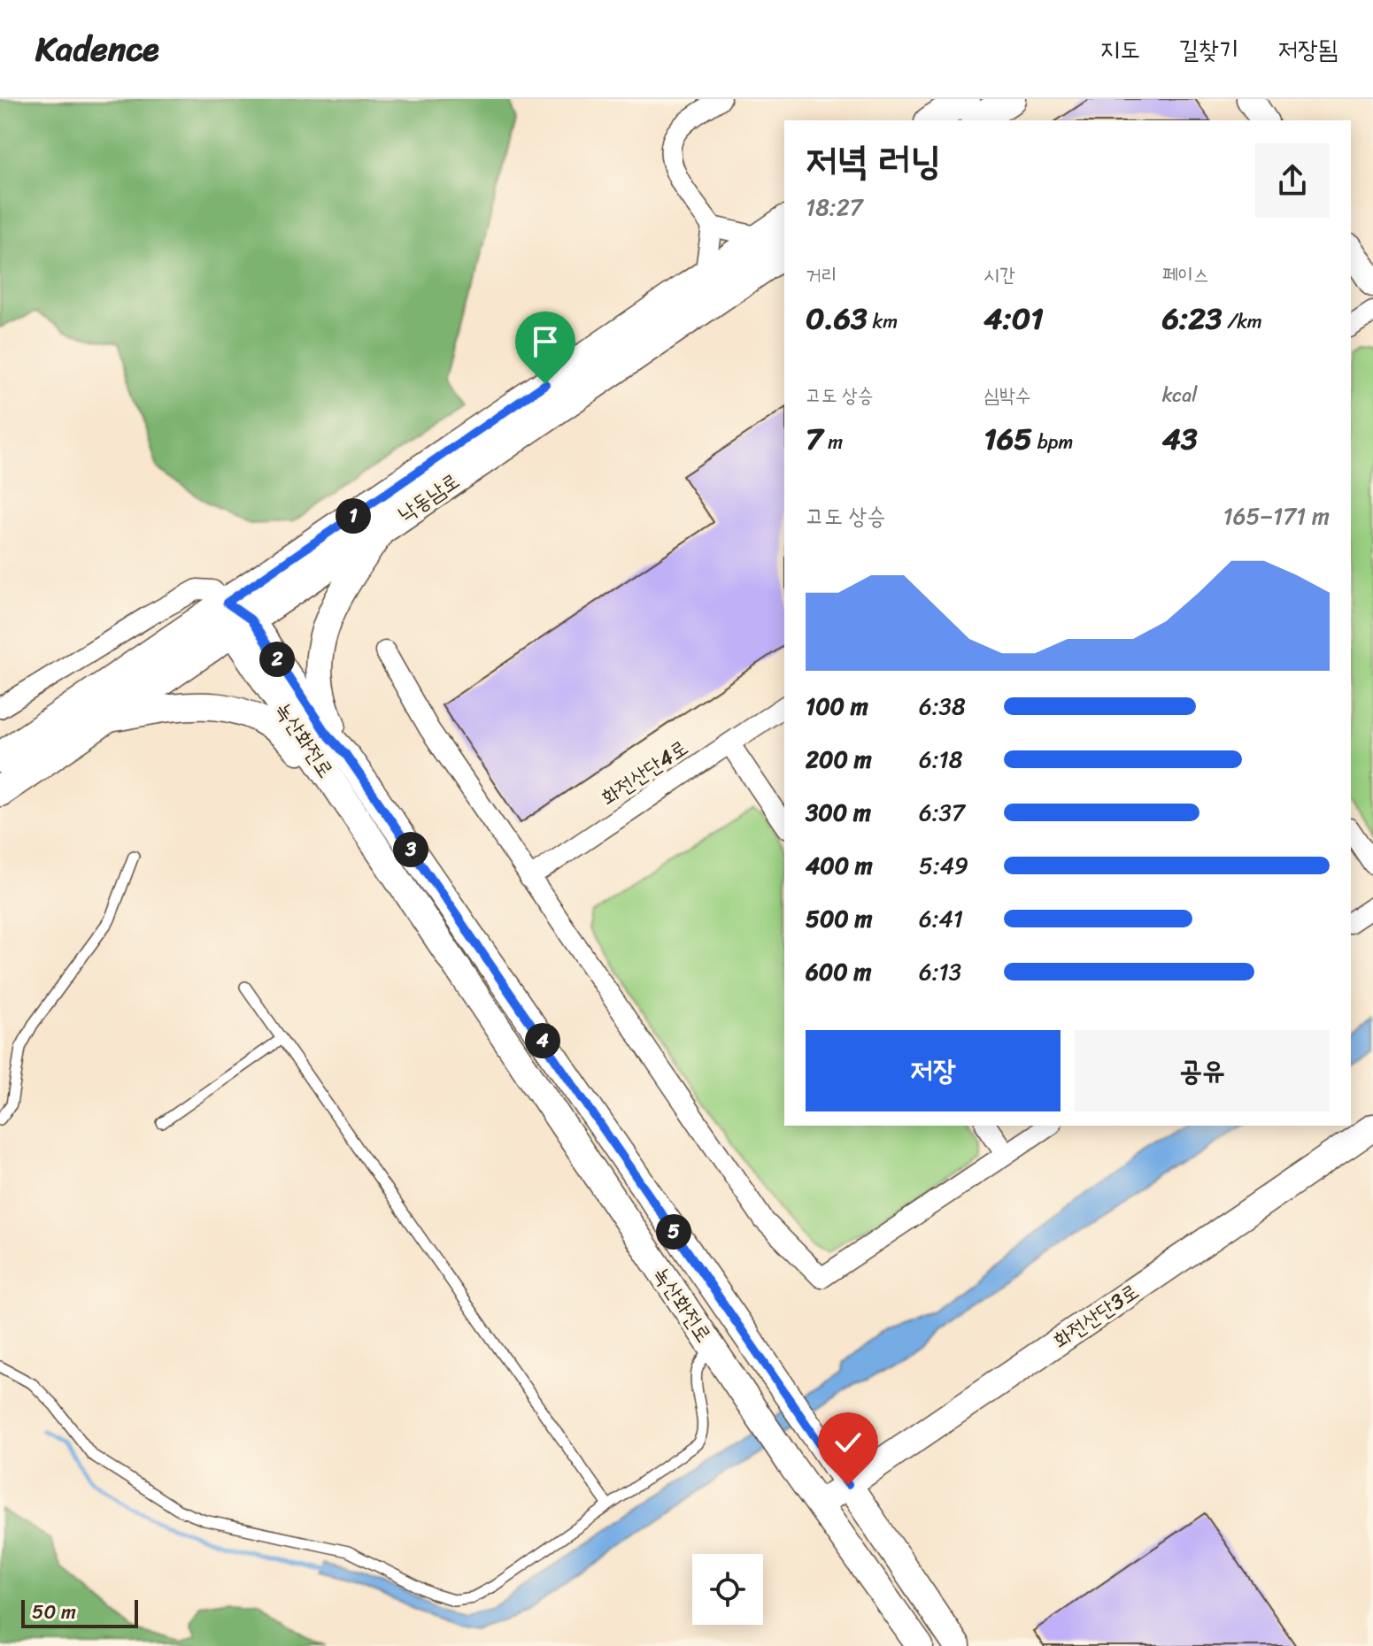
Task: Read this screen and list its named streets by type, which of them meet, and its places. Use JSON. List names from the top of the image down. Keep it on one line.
{"streets":{"main road":["낙동남로","녹산화전로","화전산단3로"],"street":["화전산단4로"]},"crossings":[["낙동남로","녹산화전로"],["녹산화전로","화전산단3로"]],"scale_bar":"50 m","page":{"header":"Kadence","nav":["지도","길찾기","저장됨"],"heading":["저녁 러닝","18:27"],"stats":[["거리","0.63 km"],["시간","4:01"],["페이스","6:23 /km"],["고도 상승","7 m"],["심박수","165 bpm"],["kcal","43"]],"chart":["고도 상승","165–171 m"],"pins":["1","2","3","4","5"],"list":[{"name":"100 m","note":"6:38"},{"name":"200 m","note":"6:18"},{"name":"300 m","note":"6:37"},{"name":"400 m","note":"5:49"},{"name":"500 m","note":"6:41"},{"name":"600 m","note":"6:13"}],"buttons":["저장","공유"],"scale":"50 m"}}
